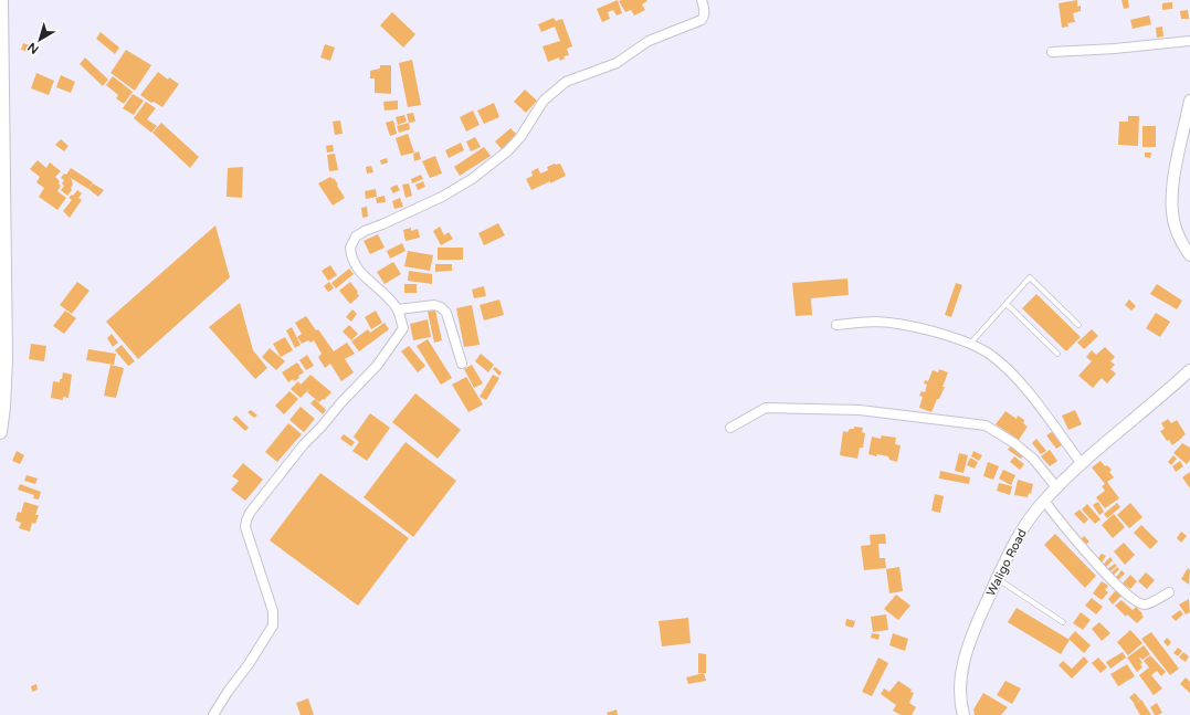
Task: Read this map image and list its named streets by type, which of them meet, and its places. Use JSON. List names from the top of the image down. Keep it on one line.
{"streets":{"street":["Waligo Road"]},"north":"bottom left"}
